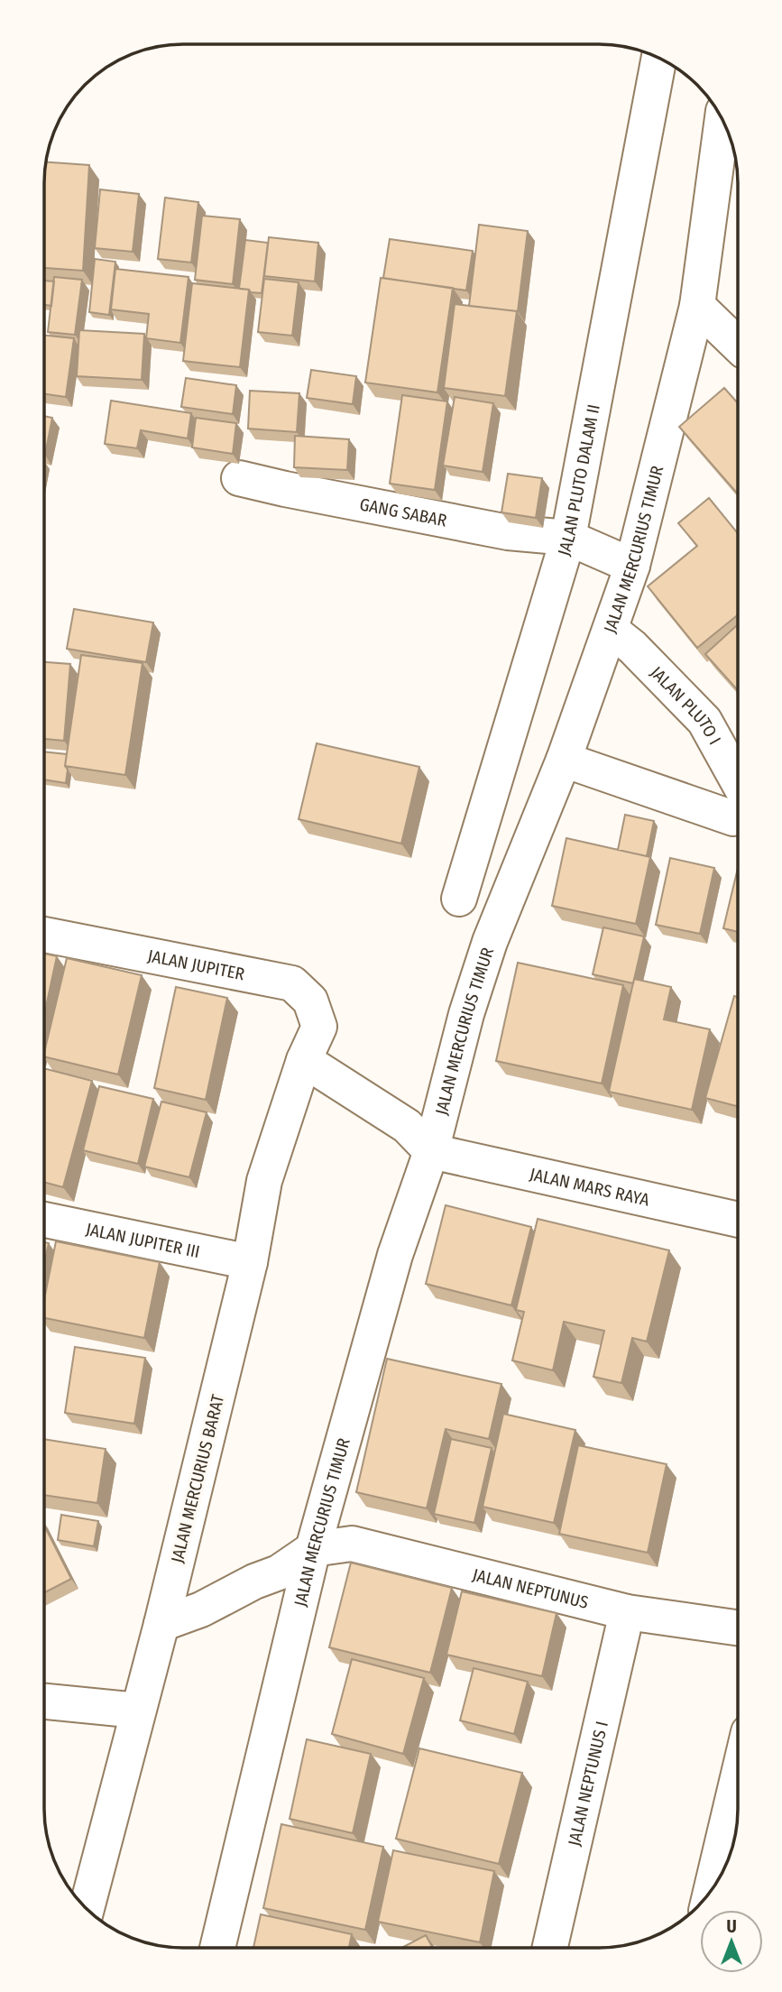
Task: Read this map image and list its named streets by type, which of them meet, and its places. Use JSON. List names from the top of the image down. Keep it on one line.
{"streets":{"street":["JALAN PLUTO DALAM II","GANG SABAR","JALAN MERCURIUS TIMUR","JALAN PLUTO I","JALAN JUPITER","JALAN MARS RAYA","JALAN JUPITER III","JALAN MERCURIUS BARAT","JALAN NEPTUNUS","JALAN NEPTUNUS I"]},"crossings":[["JALAN PLUTO DALAM II","GANG SABAR"],["GANG SABAR","JALAN MERCURIUS TIMUR"],["JALAN MERCURIUS TIMUR","JALAN PLUTO I"],["JALAN MERCURIUS TIMUR","JALAN MARS RAYA"],["JALAN MERCURIUS TIMUR","JALAN NEPTUNUS"],["JALAN JUPITER","JALAN MERCURIUS BARAT"],["JALAN JUPITER III","JALAN MERCURIUS BARAT"],["JALAN NEPTUNUS","JALAN NEPTUNUS I"]],"north":"top"}
